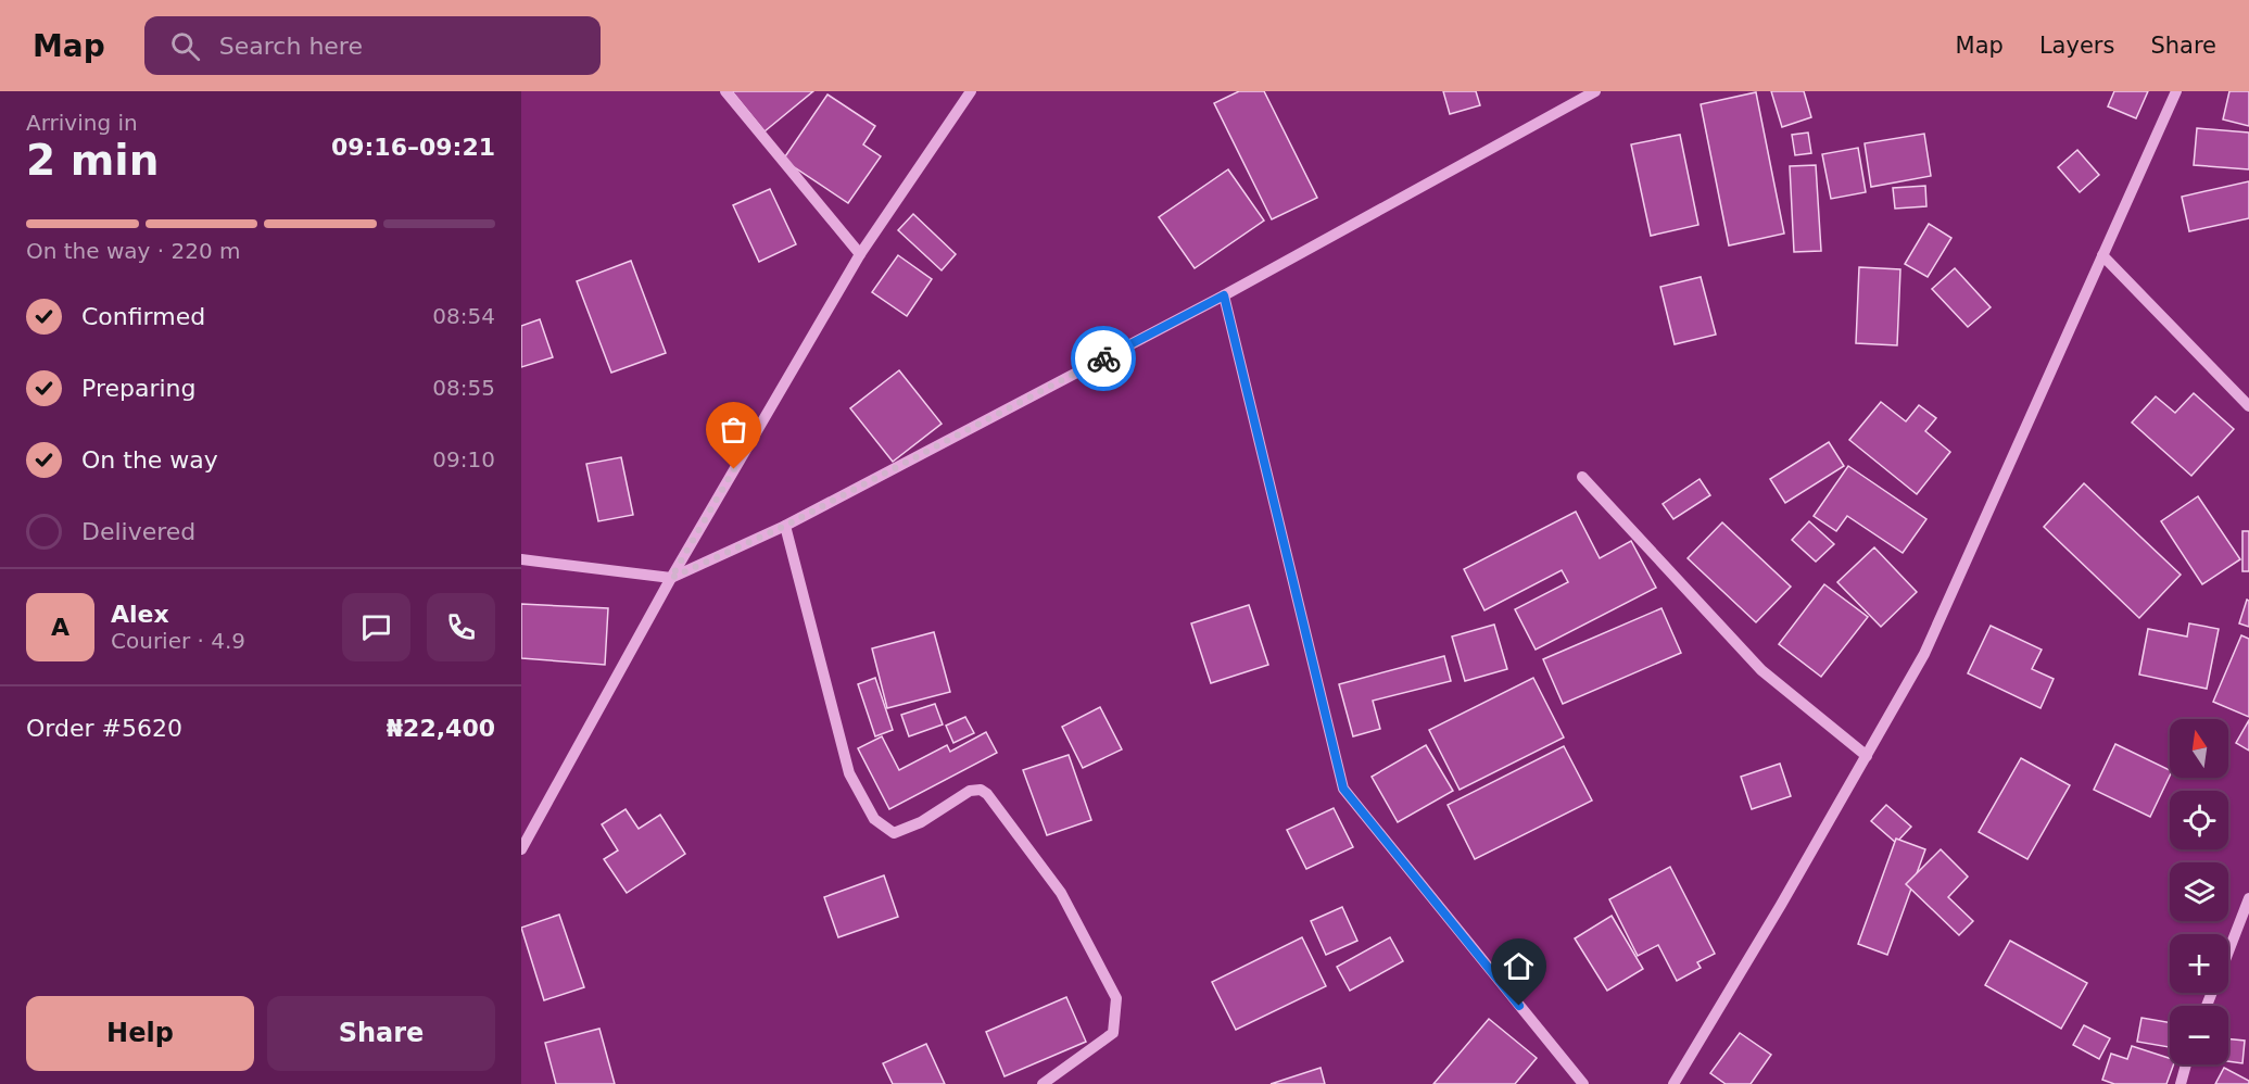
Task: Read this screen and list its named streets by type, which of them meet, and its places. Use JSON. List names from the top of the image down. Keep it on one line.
{"north":"top","page":{"header":"Map","search":"Search here","nav":["Map","Layers","Share"],"heading":["2 min","Arriving in","09:16–09:21"],"panel":["Alex","Courier · 4.9","Order #5620","₦22,400"],"bar":"On the way · 220 m","list":[["Confirmed","08:54"],["Preparing","08:55"],["On the way","09:10"],"Delivered"],"round":"A","map_buttons":["+","−"],"buttons":["Help","Share"]}}
